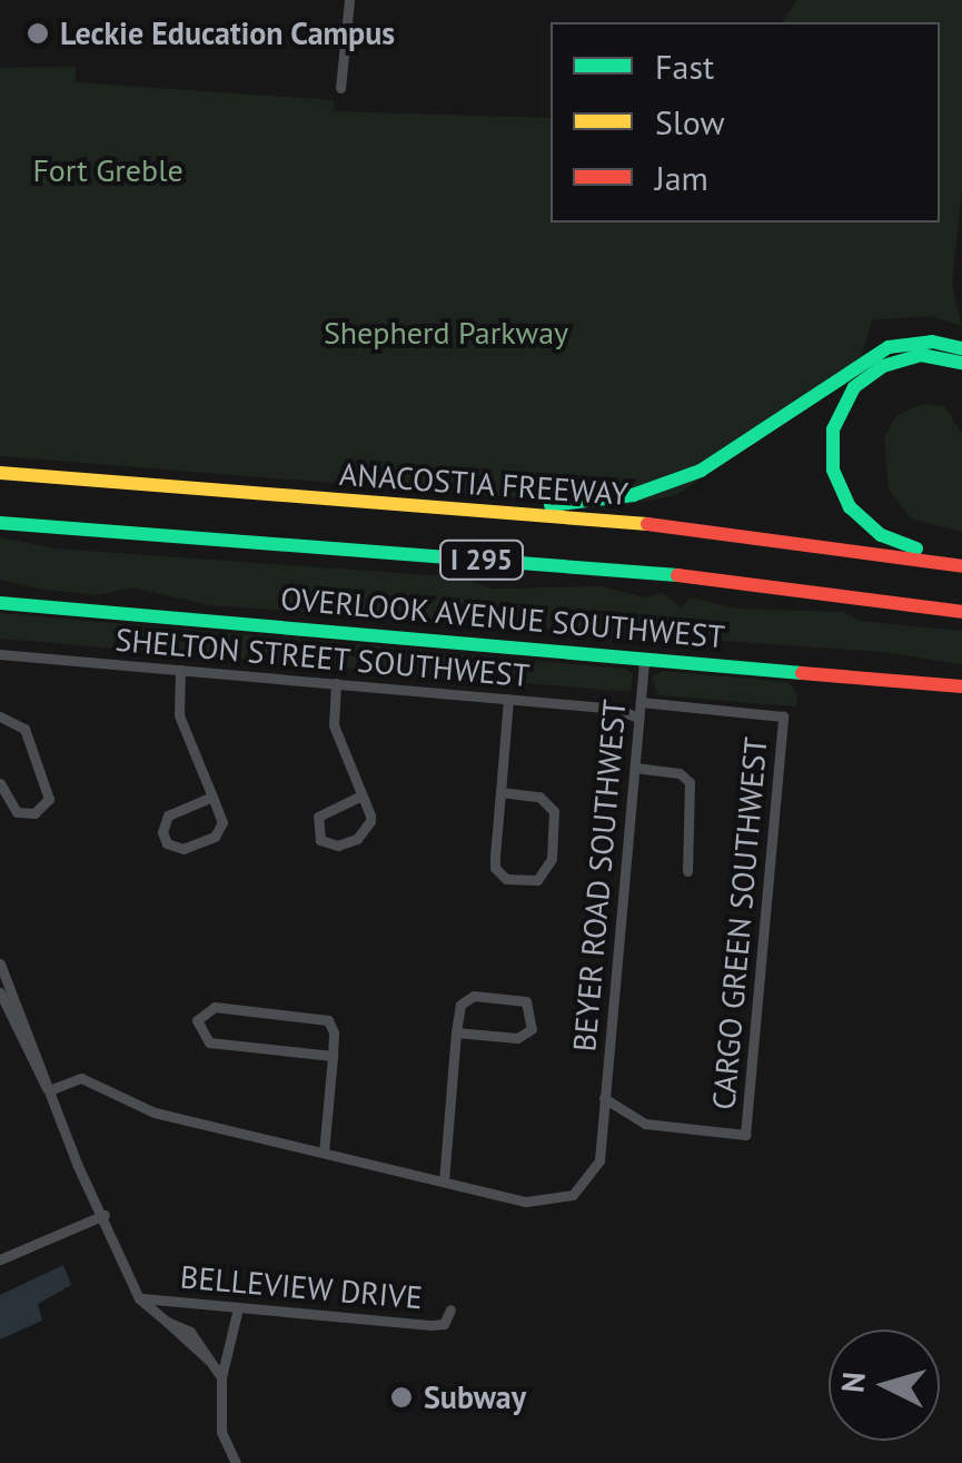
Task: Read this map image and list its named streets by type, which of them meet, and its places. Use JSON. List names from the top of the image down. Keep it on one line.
{"streets":{"main road":["ANACOSTIA FREEWAY","I 295","OVERLOOK AVENUE SOUTHWEST"],"street":["SHELTON STREET SOUTHWEST","BEYER ROAD SOUTHWEST","CARGO GREEN SOUTHWEST","BELLEVIEW DRIVE"]},"crossings":[["OVERLOOK AVENUE SOUTHWEST","BEYER ROAD SOUTHWEST"],["SHELTON STREET SOUTHWEST","BEYER ROAD SOUTHWEST"],["BEYER ROAD SOUTHWEST","CARGO GREEN SOUTHWEST"]],"parks":["Fort Greble","Shepherd Parkway"],"places":["Leckie Education Campus","Subway"],"legend":["Fast","Slow","Jam"],"north":"left"}
